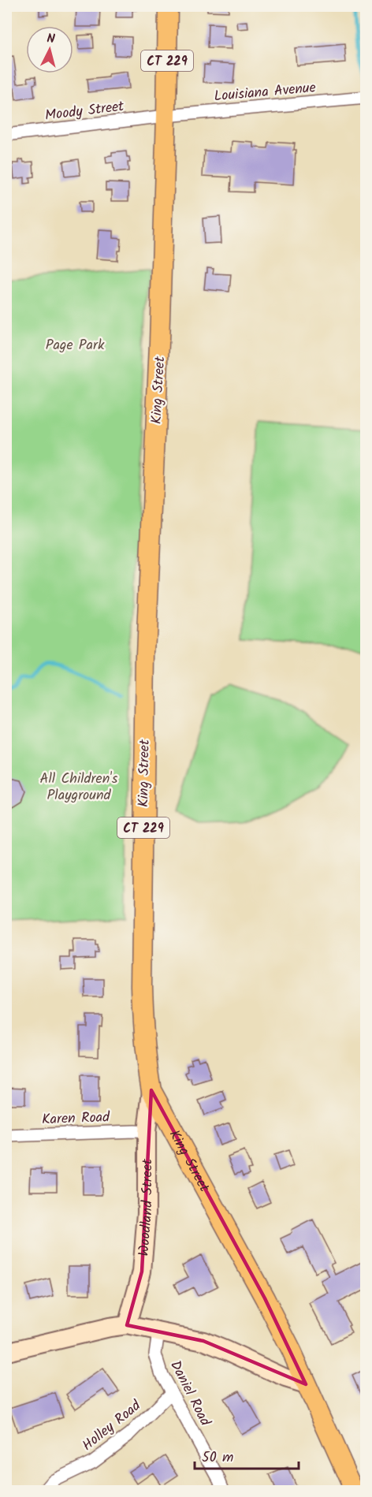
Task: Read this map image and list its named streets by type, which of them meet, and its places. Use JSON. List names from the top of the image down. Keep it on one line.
{"streets":{"main road":["CT 229","King Street"],"street":["Louisiana Avenue","Moody Street","Karen Road","Woodland Street","Daniel Road","Holley Road"]},"crossings":[["Louisiana Avenue","Moody Street"],["Louisiana Avenue","King Street"],["Moody Street","King Street"],["King Street","Woodland Street"],["Karen Road","Woodland Street"],["Daniel Road","Holley Road"]],"parks":["Page Park","All Children's Playground"],"scale_bar":"50 m","north":"top"}
